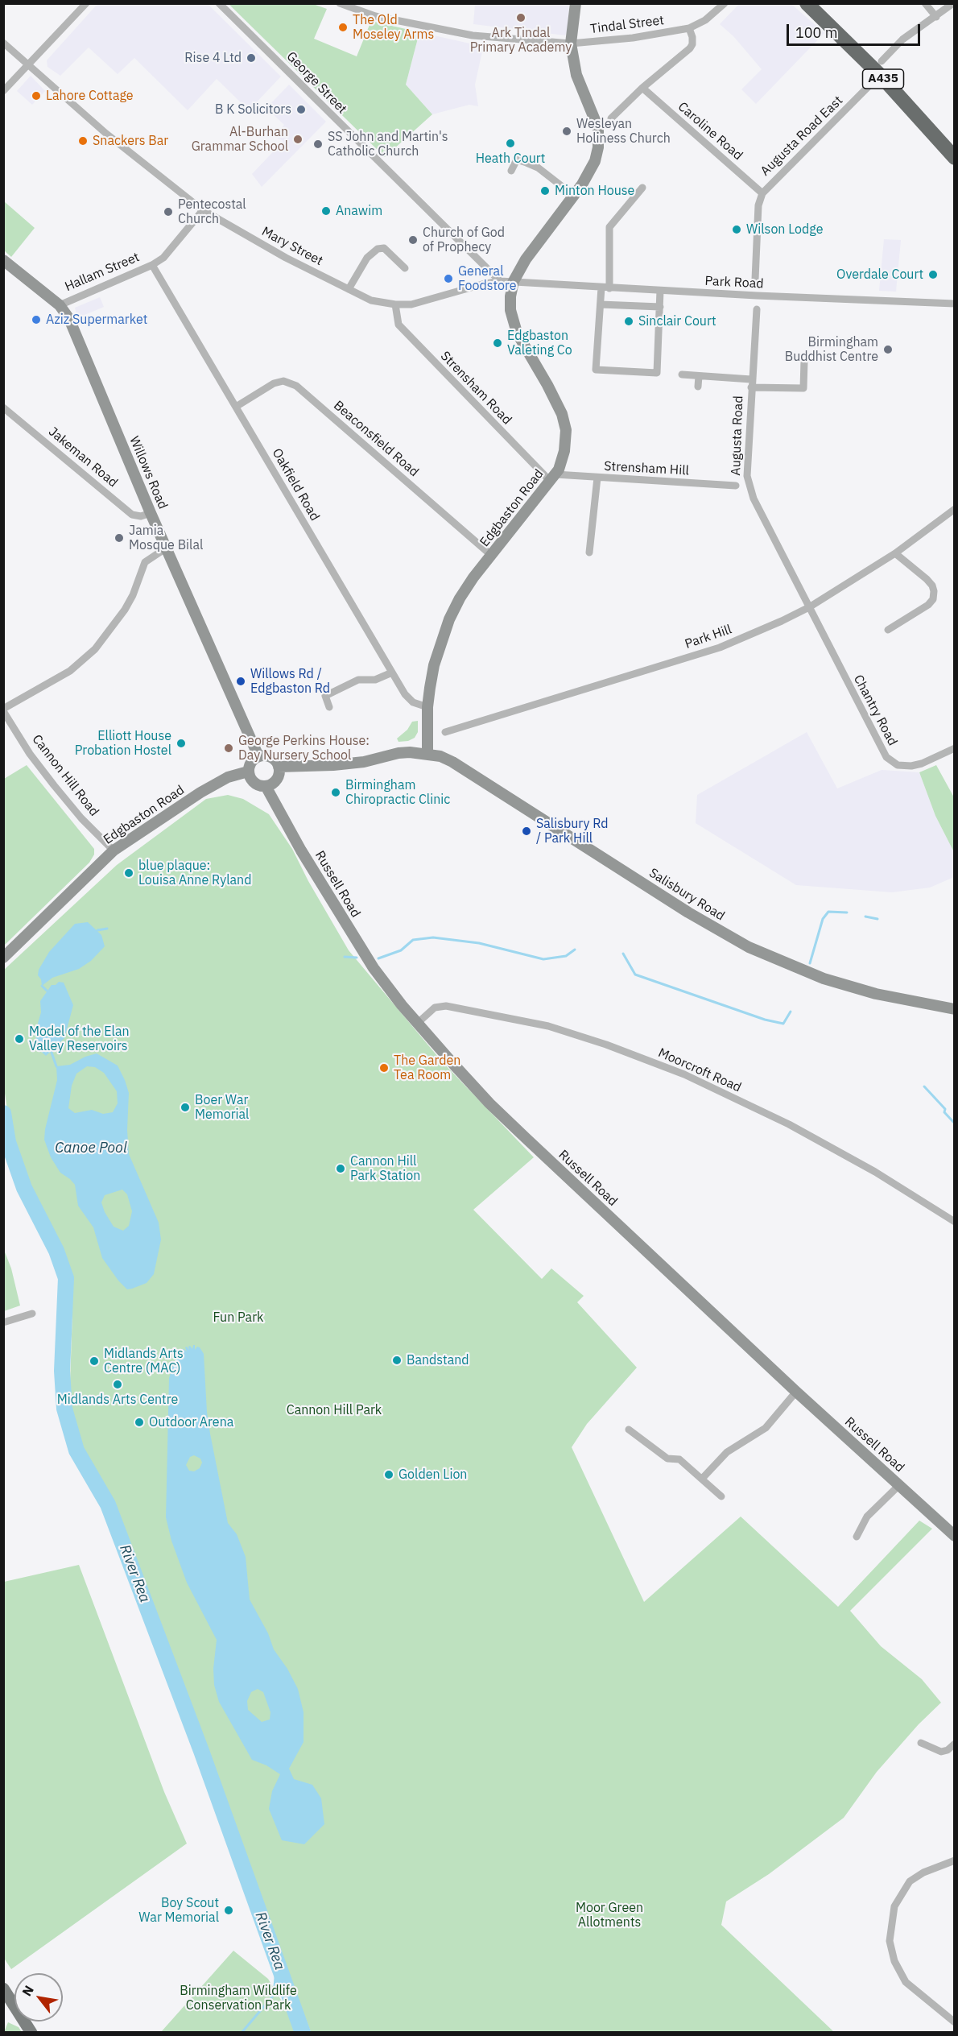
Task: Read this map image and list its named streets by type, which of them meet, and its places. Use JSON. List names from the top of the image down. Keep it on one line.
{"streets":{"highway":["A435"],"street":["Tindal Street","George Street","Caroline Road","Augusta Road East","Mary Street","Hallam Street","Park Road","Strensham Road","Augusta Road","Beaconsfield Road","Jakeman Road","Strensham Hill","Willows Road","Oakfield Road","Edgbaston Road","Park Hill","Chantry Road","Cannon Hill Road","Russell Road","Salisbury Road","Moorcroft Road"]},"crossings":[["Tindal Street","Edgbaston Road"],["A435","Augusta Road East"],["George Street","Mary Street"],["Caroline Road","Augusta Road East"],["Mary Street","Hallam Street"],["Mary Street","Park Road"],["Mary Street","Strensham Road"],["Mary Street","Edgbaston Road"],["Hallam Street","Willows Road"],["Hallam Street","Oakfield Road"],["Park Road","Edgbaston Road"],["Strensham Road","Strensham Hill"],["Strensham Road","Edgbaston Road"],["Augusta Road","Park Hill"],["Augusta Road","Chantry Road"],["Beaconsfield Road","Oakfield Road"],["Beaconsfield Road","Edgbaston Road"],["Jakeman Road","Willows Road"],["Strensham Hill","Edgbaston Road"],["Willows Road","Edgbaston Road"],["Willows Road","Russell Road"],["Oakfield Road","Edgbaston Road"],["Edgbaston Road","Cannon Hill Road"],["Edgbaston Road","Russell Road"],["Edgbaston Road","Salisbury Road"],["Park Hill","Chantry Road"],["Russell Road","Moorcroft Road"]],"water":["Canoe Pool","River Rea"],"parks":["Fun Park","Cannon Hill Park","Moor Green Allotments","Birmingham Wildlife Conservation Park"],"places":["Ark Tindal Primary Academy","The Old Moseley Arms","Rise 4 Ltd","Lahore Cottage","B K Solicitors","Wesleyan Holiness Church","Al-Burhan Grammar School","Snackers Bar","Heath Court","SS John and Martin's Catholic Church","Minton House","Anawim","Pentecostal Church","Wilson Lodge","Church of God of Prophecy","Overdale Court","General Foodstore","Aziz Supermarket","Sinclair Court","Edgbaston Valeting Co","Birmingham Buddhist Centre","Jamia Mosque Bilal","Willows Rd / Edgbaston Rd","Elliott House Probation Hostel","George Perkins House: Day Nursery School","Birmingham Chiropractic Clinic","Salisbury Rd / Park Hill","blue plaque: Louisa Anne Ryland","Model of the Elan Valley Reservoirs","The Garden Tea Room","Boer War Memorial","Cannon Hill Park Station","Bandstand","Midlands Arts Centre (MAC)","Midlands Arts Centre","Outdoor Arena","Golden Lion","Boy Scout War Memorial"],"scale_bar":"100 m","north":"top left"}
